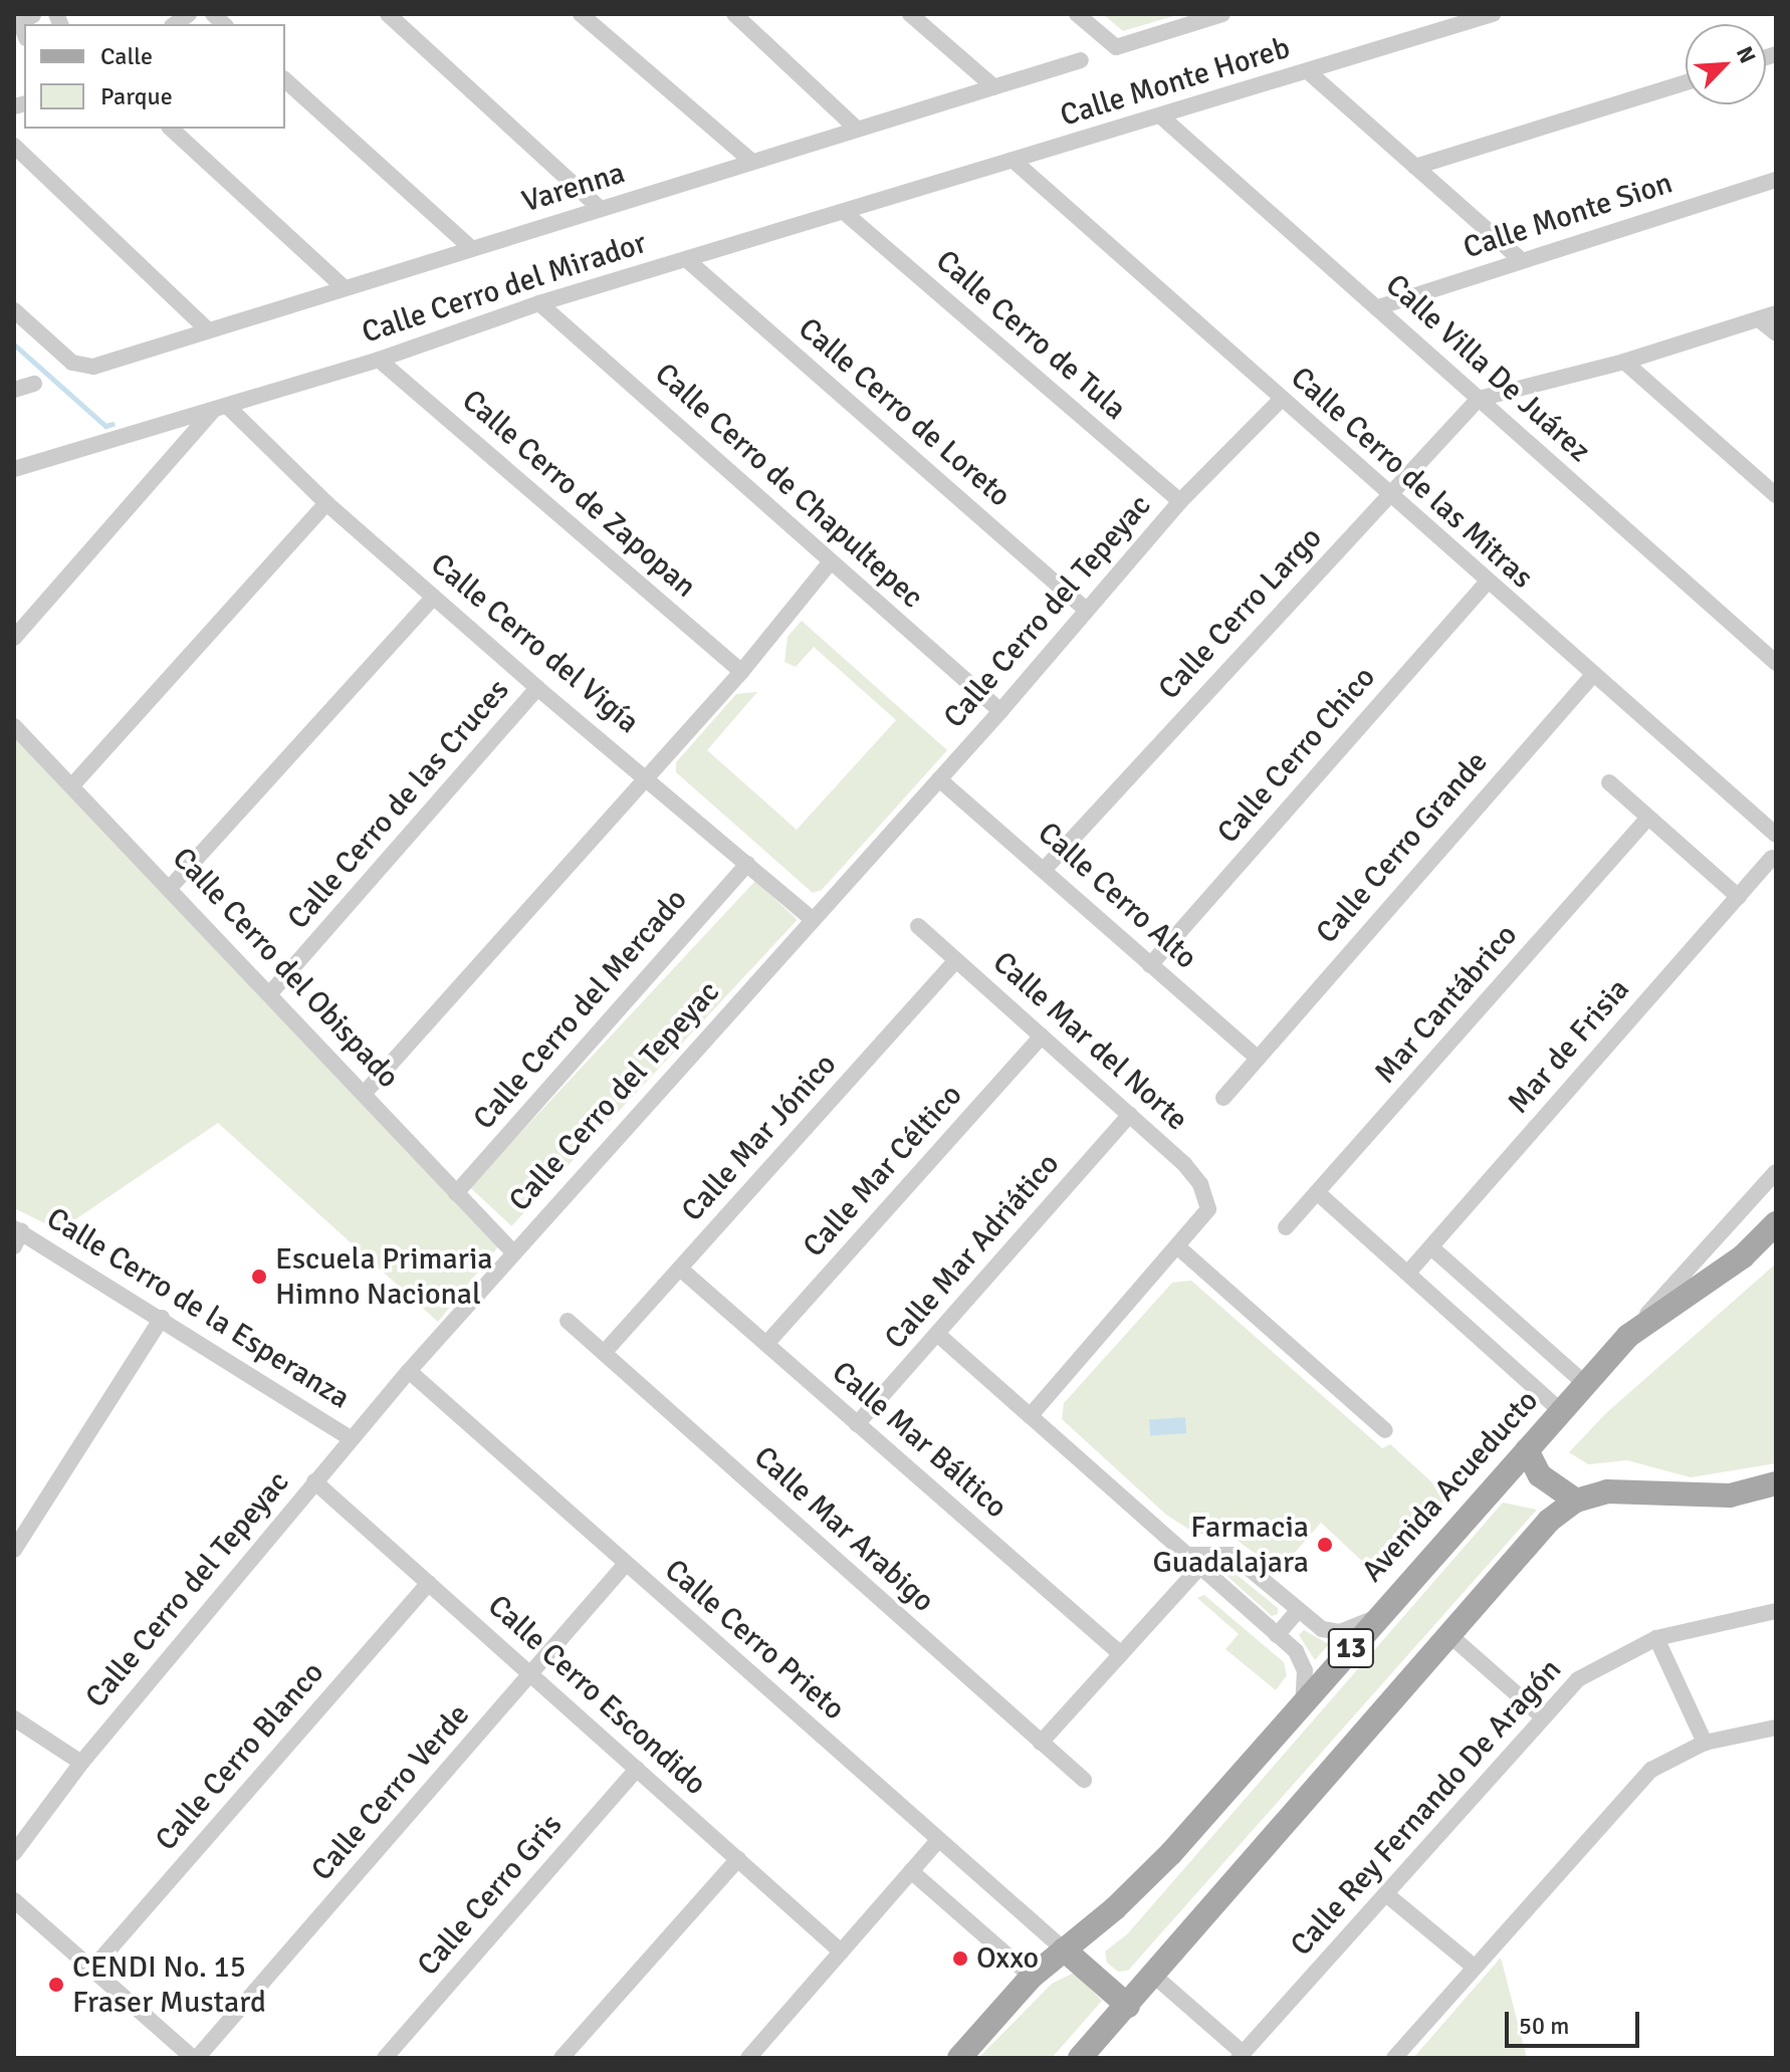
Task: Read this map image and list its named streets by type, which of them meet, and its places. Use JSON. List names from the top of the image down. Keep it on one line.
{"streets":{"main road":["Avenida Acueducto","13"],"street":["Calle Monte Horeb","Varenna","Calle Monte Sion","Calle Cerro del Mirador","Calle Cerro de Tula","Calle Villa De Juárez","Calle Cerro de Loreto","Calle Cerro de las Mitras","Calle Cerro de Chapultepec","Calle Cerro de Zapopan","Calle Cerro del Tepeyac","Calle Cerro Largo","Calle Cerro del Vigía","Calle Cerro Chico","Calle Cerro de las Cruces","Calle Cerro Grande","Calle Cerro Alto","Calle Cerro del Obispado","Mar Cantábrico","Calle Cerro del Mercado","Calle Mar del Norte","Mar de Frisia","Calle Mar Jónico","Calle Mar Céltico","Calle Mar Adriático","Calle Cerro de la Esperanza","Calle Mar Báltico","Calle Mar Arabigo","Calle Cerro Prieto","Calle Cerro Escondido","Calle Cerro Blanco","Calle Cerro Verde","Calle Rey Fernando De Aragón","Calle Cerro Gris"]},"crossings":[["Calle Monte Horeb","Calle Cerro del Mirador"],["Calle Monte Horeb","Calle Villa De Juárez"],["Calle Monte Horeb","Calle Cerro de las Mitras"],["Calle Monte Sion","Calle Villa De Juárez"],["Calle Cerro del Mirador","Calle Cerro de Tula"],["Calle Cerro del Mirador","Calle Cerro de Loreto"],["Calle Cerro del Mirador","Calle Cerro de las Mitras"],["Calle Cerro del Mirador","Calle Cerro de Chapultepec"],["Calle Cerro del Mirador","Calle Cerro de Zapopan"],["Calle Cerro del Mirador","Calle Cerro del Vigía"],["Calle Cerro de Tula","Calle Cerro del Tepeyac"],["Calle Villa De Juárez","Calle Cerro Largo"],["Calle Cerro de Loreto","Calle Cerro del Tepeyac"],["Calle Cerro de las Mitras","Calle Cerro del Tepeyac"],["Calle Cerro de las Mitras","Calle Cerro Largo"],["Calle Cerro de las Mitras","Calle Cerro Chico"],["Calle Cerro de las Mitras","Calle Cerro Grande"],["Calle Cerro de Chapultepec","Calle Cerro del Tepeyac"],["Calle Cerro del Tepeyac","Calle Cerro del Vigía"],["Calle Cerro del Tepeyac","Calle Cerro Alto"],["Calle Cerro del Tepeyac","Calle Cerro del Obispado"],["Calle Cerro del Tepeyac","Calle Cerro de la Esperanza"],["Calle Cerro del Tepeyac","Calle Cerro Prieto"],["Calle Cerro del Tepeyac","Calle Cerro Escondido"],["Calle Cerro Largo","Calle Cerro Alto"],["Calle Cerro del Vigía","Calle Cerro de las Cruces"],["Calle Cerro del Vigía","Calle Cerro del Mercado"],["Calle Cerro Chico","Calle Cerro Alto"],["Calle Cerro de las Cruces","Calle Cerro del Obispado"],["Calle Cerro Grande","Calle Cerro Alto"],["Calle Cerro del Obispado","Calle Cerro del Mercado"],["Calle Mar del Norte","Calle Mar Jónico"],["Calle Mar del Norte","Calle Mar Céltico"],["Calle Mar del Norte","Calle Mar Adriático"],["Calle Mar Jónico","Calle Mar Báltico"],["Calle Mar Jónico","Calle Mar Arabigo"],["Calle Mar Céltico","Calle Mar Báltico"],["Calle Mar Adriático","Calle Mar Báltico"],["Avenida Acueducto","Calle Cerro Prieto"],["Calle Cerro Prieto","Calle Cerro Verde"],["Calle Cerro Escondido","Calle Cerro Blanco"],["Calle Cerro Escondido","Calle Cerro Verde"],["Calle Cerro Escondido","Calle Cerro Gris"]],"places":["Escuela Primaria Himno Nacional","Farmacia Guadalajara","Oxxo","CENDI No. 15 Fraser Mustard"],"legend":["Calle","Parque"],"scale_bar":"50 m","north":"top right"}
